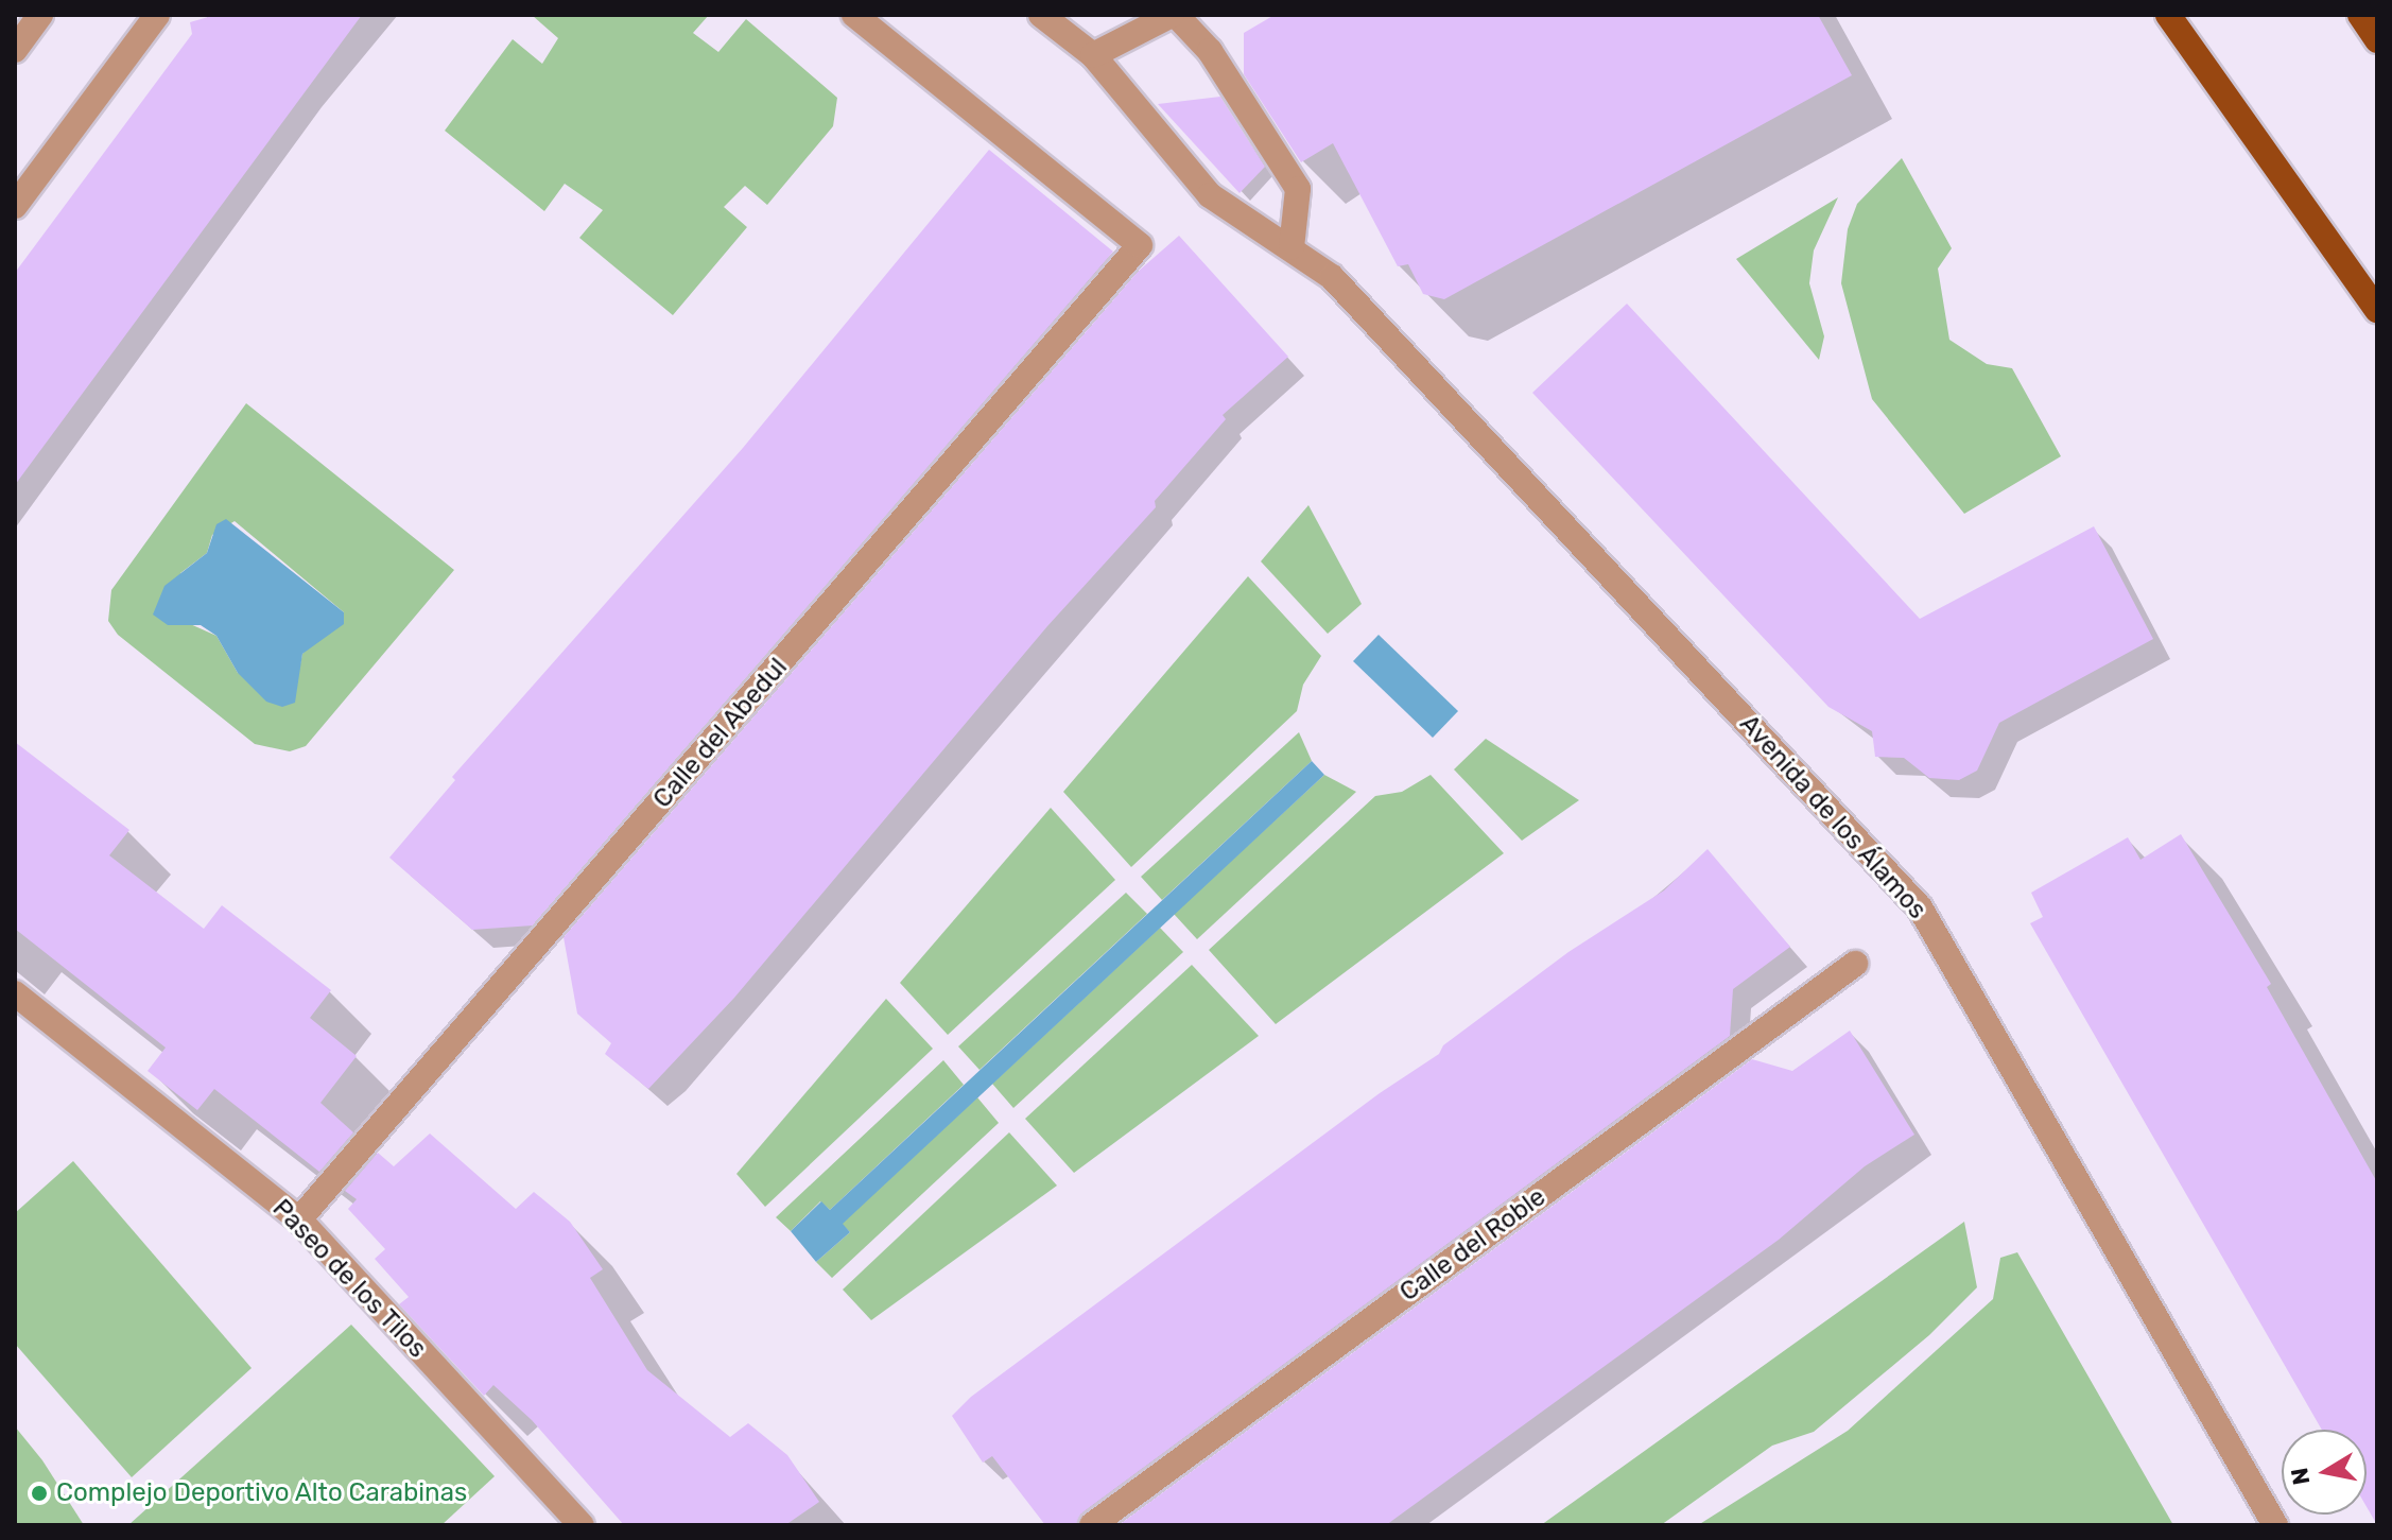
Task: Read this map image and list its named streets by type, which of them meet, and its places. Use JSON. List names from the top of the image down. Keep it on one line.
{"streets":{"street":["Calle del Abedul","Avenida de los Álamos","Calle del Roble","Paseo de los Tilos"]},"crossings":[["Calle del Abedul","Paseo de los Tilos"]],"places":["Complejo Deportivo Alto Carabinas"],"north":"left"}
